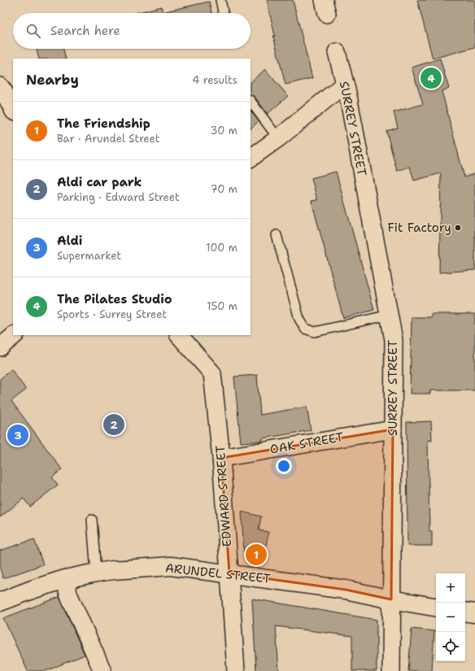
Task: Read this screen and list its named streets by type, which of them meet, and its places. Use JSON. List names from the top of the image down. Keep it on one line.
{"streets":{"street":["SURREY STREET","OAK STREET","EDWARD STREET","ARUNDEL STREET"]},"crossings":[["SURREY STREET","OAK STREET"],["SURREY STREET","ARUNDEL STREET"],["OAK STREET","EDWARD STREET"],["EDWARD STREET","ARUNDEL STREET"]],"places":["Fit Factory"],"page":{"search":"Search here","heading":["Nearby","4 results"],"pins":["4","2","3","1"],"list":[{"mark":"1","name":"The Friendship","note":"Bar · Arundel Street","value":"30 m"},{"mark":"2","name":"Aldi car park","note":"Parking · Edward Street","value":"70 m"},{"mark":"3","name":"Aldi","note":"Supermarket","value":"100 m"},{"mark":"4","name":"The Pilates Studio","note":"Sports · Surrey Street","value":"150 m"}],"map_buttons":["+","−"]}}
